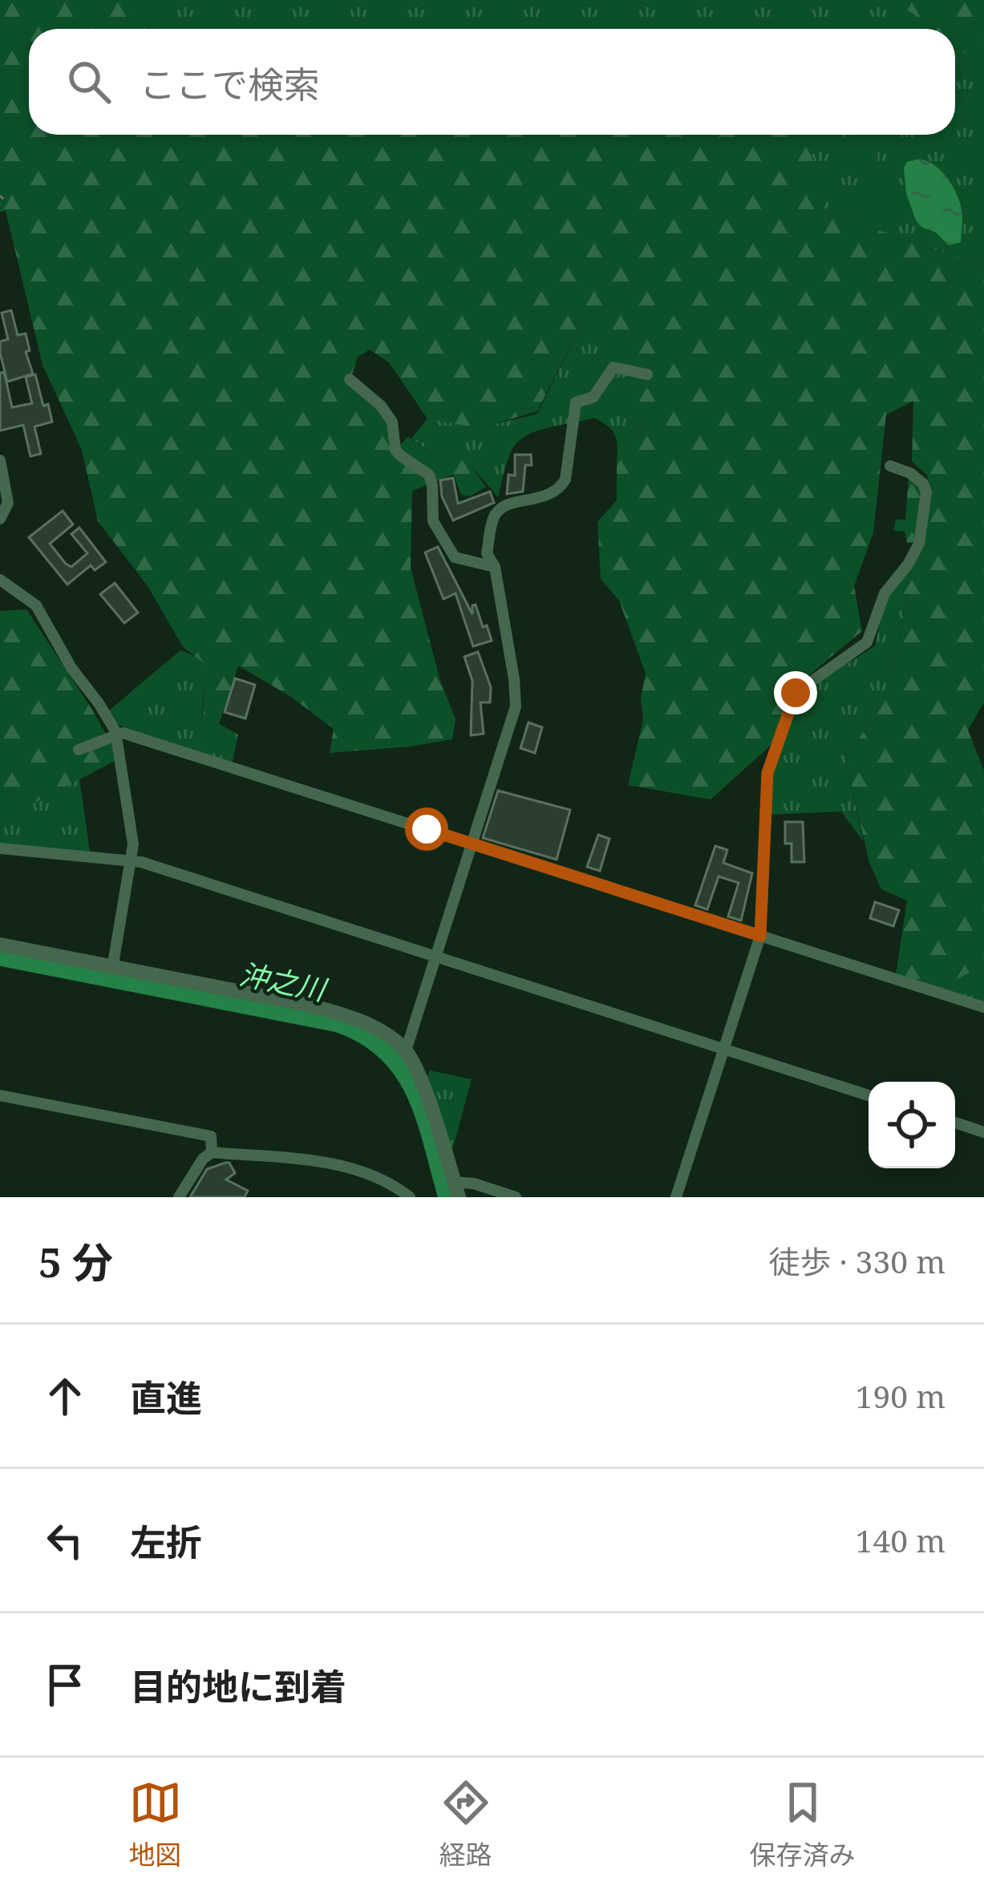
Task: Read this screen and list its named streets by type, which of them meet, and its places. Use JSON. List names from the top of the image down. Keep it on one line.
{"water":["沖之川"],"page":{"search":"ここで検索","heading":["5 分","徒歩 · 330 m"],"list":[["直進","190 m"],["左折","140 m"],"目的地に到着"],"nav":["地図","経路","保存済み"]}}
